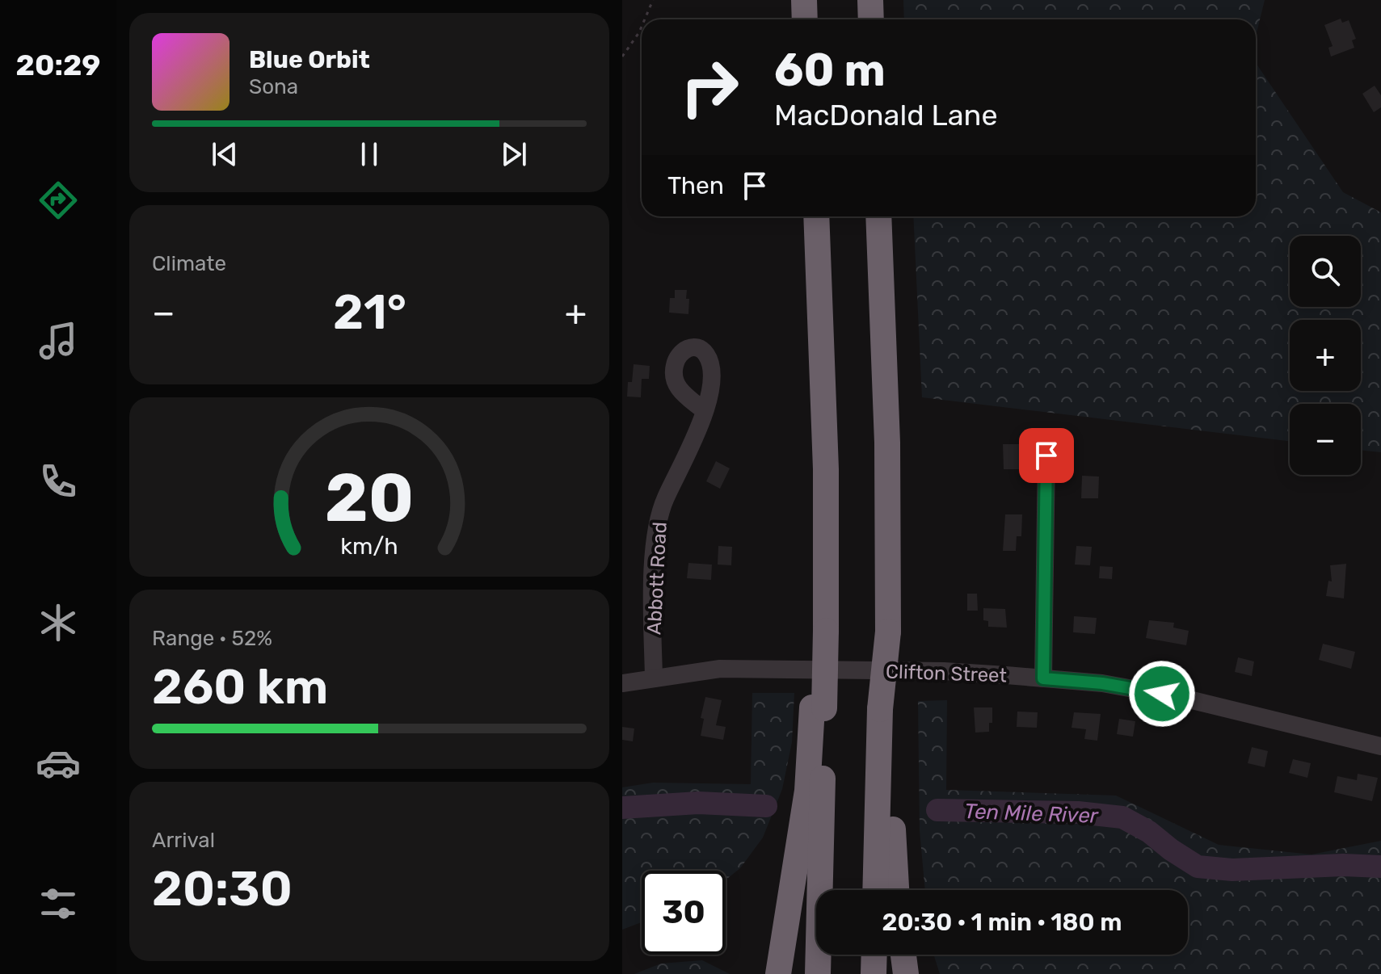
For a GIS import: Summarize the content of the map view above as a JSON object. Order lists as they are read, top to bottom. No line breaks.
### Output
{"streets":{"street":["Abbott Road","Clifton Street"]},"crossings":[["Abbott Road","Clifton Street"]],"water":["Ten Mile River"],"page":{"tabs":"20:29","turn":["60 m","MacDonald Lane"],"song":["Blue Orbit","Sona"],"then":"Then","tile":["Climate",["Range · 52%","260 km"],["Arrival","20:30"]],"map_buttons":["+","−"],"heat":["−","21°","+"],"limit":"30","trip":"20:30 · 1 min · 180 m","gauge":["20","km/h"]}}
